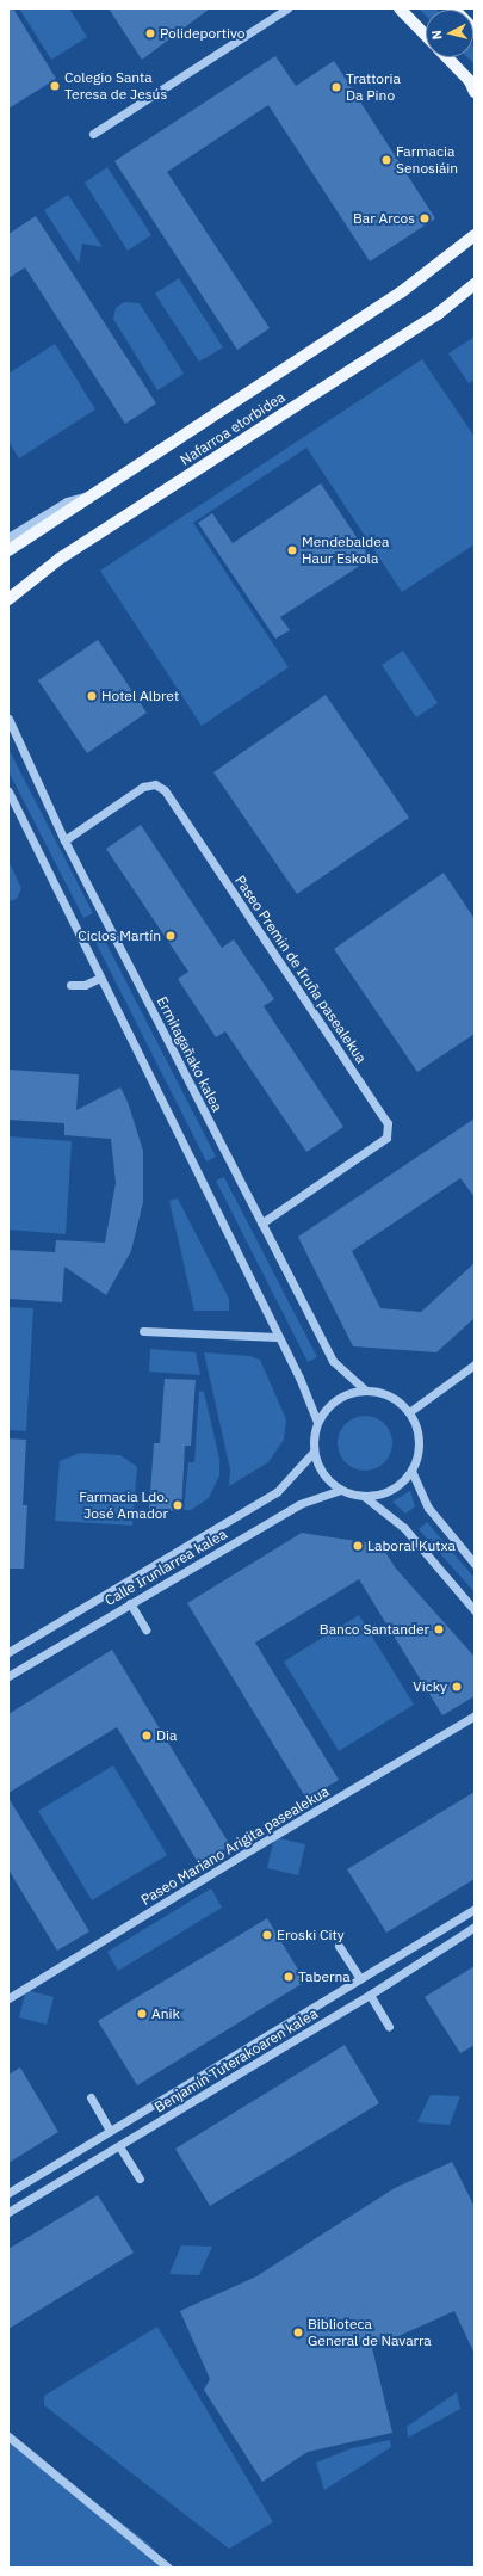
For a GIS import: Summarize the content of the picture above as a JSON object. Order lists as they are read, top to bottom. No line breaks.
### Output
{"streets":{"main road":["Nafarroa etorbidea"],"street":["Paseo Premin de Iruña pasealekua","Ermitagañako kalea","Calle Irunlarrea kalea","Paseo Mariano Arigita pasealekua","Benjamín Tuterakoaren kalea"]},"crossings":[["Paseo Premin de Iruña pasealekua","Ermitagañako kalea"],["Ermitagañako kalea","Calle Irunlarrea kalea"]],"places":["Polideportivo","Colegio Santa Teresa de Jesús","Trattoria Da Pino","Farmacia Senosiáin","Bar Arcos","Mendebaldea Haur Eskola","Hotel Albret","Ciclos Martín","Farmacia Ldo. José Amador","Laboral Kutxa","Banco Santander","Vicky","Dia","Eroski City","Taberna","Anik","Biblioteca General de Navarra"],"north":"left"}
